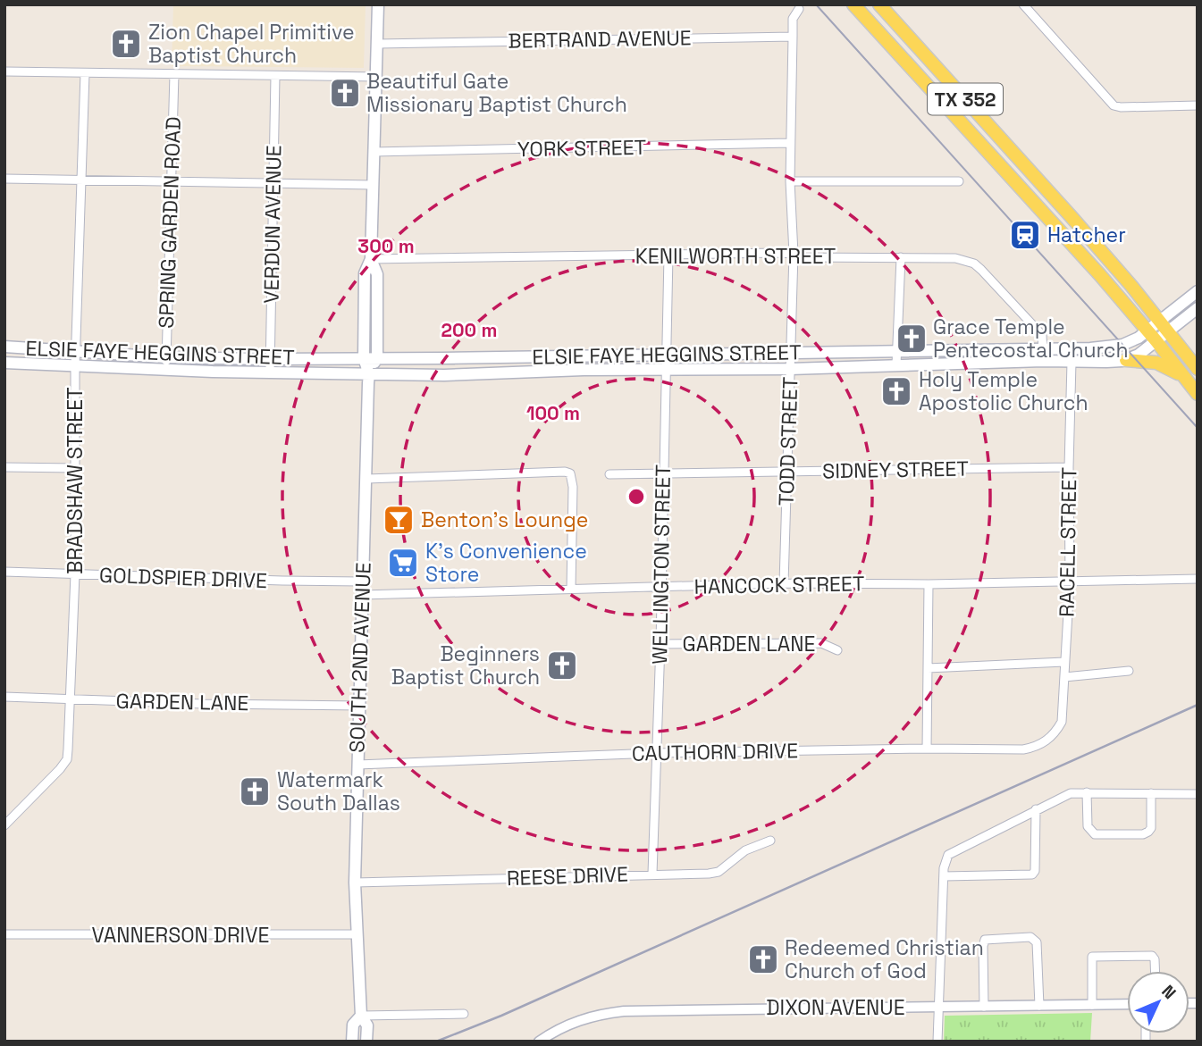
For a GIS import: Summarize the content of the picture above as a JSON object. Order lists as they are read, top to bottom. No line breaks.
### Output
{"streets":{"main road":["TX 352","ELSIE FAYE HEGGINS STREET","SOUTH 2ND AVENUE"],"street":["BERTRAND AVENUE","YORK STREET","SPRING GARDEN ROAD","VERDUN AVENUE","KENILWORTH STREET","TODD STREET","SIDNEY STREET","BRADSHAW STREET","RACELL STREET","WELLINGTON STREET","GOLDSPIER DRIVE","HANCOCK STREET","GARDEN LANE","CAUTHORN DRIVE","REESE DRIVE","VANNERSON DRIVE","DIXON AVENUE"]},"crossings":[["BERTRAND AVENUE","TODD STREET"],["BERTRAND AVENUE","SOUTH 2ND AVENUE"],["TX 352","ELSIE FAYE HEGGINS STREET"],["YORK STREET","TODD STREET"],["YORK STREET","SOUTH 2ND AVENUE"],["SPRING GARDEN ROAD","ELSIE FAYE HEGGINS STREET"],["VERDUN AVENUE","ELSIE FAYE HEGGINS STREET"],["KENILWORTH STREET","ELSIE FAYE HEGGINS STREET"],["KENILWORTH STREET","TODD STREET"],["KENILWORTH STREET","WELLINGTON STREET"],["KENILWORTH STREET","SOUTH 2ND AVENUE"],["ELSIE FAYE HEGGINS STREET","TODD STREET"],["ELSIE FAYE HEGGINS STREET","BRADSHAW STREET"],["ELSIE FAYE HEGGINS STREET","RACELL STREET"],["ELSIE FAYE HEGGINS STREET","WELLINGTON STREET"],["ELSIE FAYE HEGGINS STREET","SOUTH 2ND AVENUE"],["TODD STREET","SIDNEY STREET"],["TODD STREET","HANCOCK STREET"],["SIDNEY STREET","RACELL STREET"],["SIDNEY STREET","WELLINGTON STREET"],["BRADSHAW STREET","GOLDSPIER DRIVE"],["BRADSHAW STREET","GARDEN LANE"],["RACELL STREET","HANCOCK STREET"],["RACELL STREET","CAUTHORN DRIVE"],["WELLINGTON STREET","HANCOCK STREET"],["WELLINGTON STREET","GARDEN LANE"],["WELLINGTON STREET","CAUTHORN DRIVE"],["WELLINGTON STREET","REESE DRIVE"],["GOLDSPIER DRIVE","SOUTH 2ND AVENUE"],["HANCOCK STREET","SOUTH 2ND AVENUE"],["GARDEN LANE","SOUTH 2ND AVENUE"],["SOUTH 2ND AVENUE","CAUTHORN DRIVE"],["SOUTH 2ND AVENUE","REESE DRIVE"],["SOUTH 2ND AVENUE","VANNERSON DRIVE"]],"places":{"church":["Zion Chapel Primitive Baptist Church","Beautiful Gate Missionary Baptist Church","Grace Temple Pentecostal Church","Holy Temple Apostolic Church","Beginners Baptist Church","Watermark South Dallas","Redeemed Christian Church of God"],"station":["Hatcher"],"bar":["Benton's Lounge"],"supermarket":["K's Convenience Store"]},"north":"top right","rings":["300 m","200 m","100 m"]}
